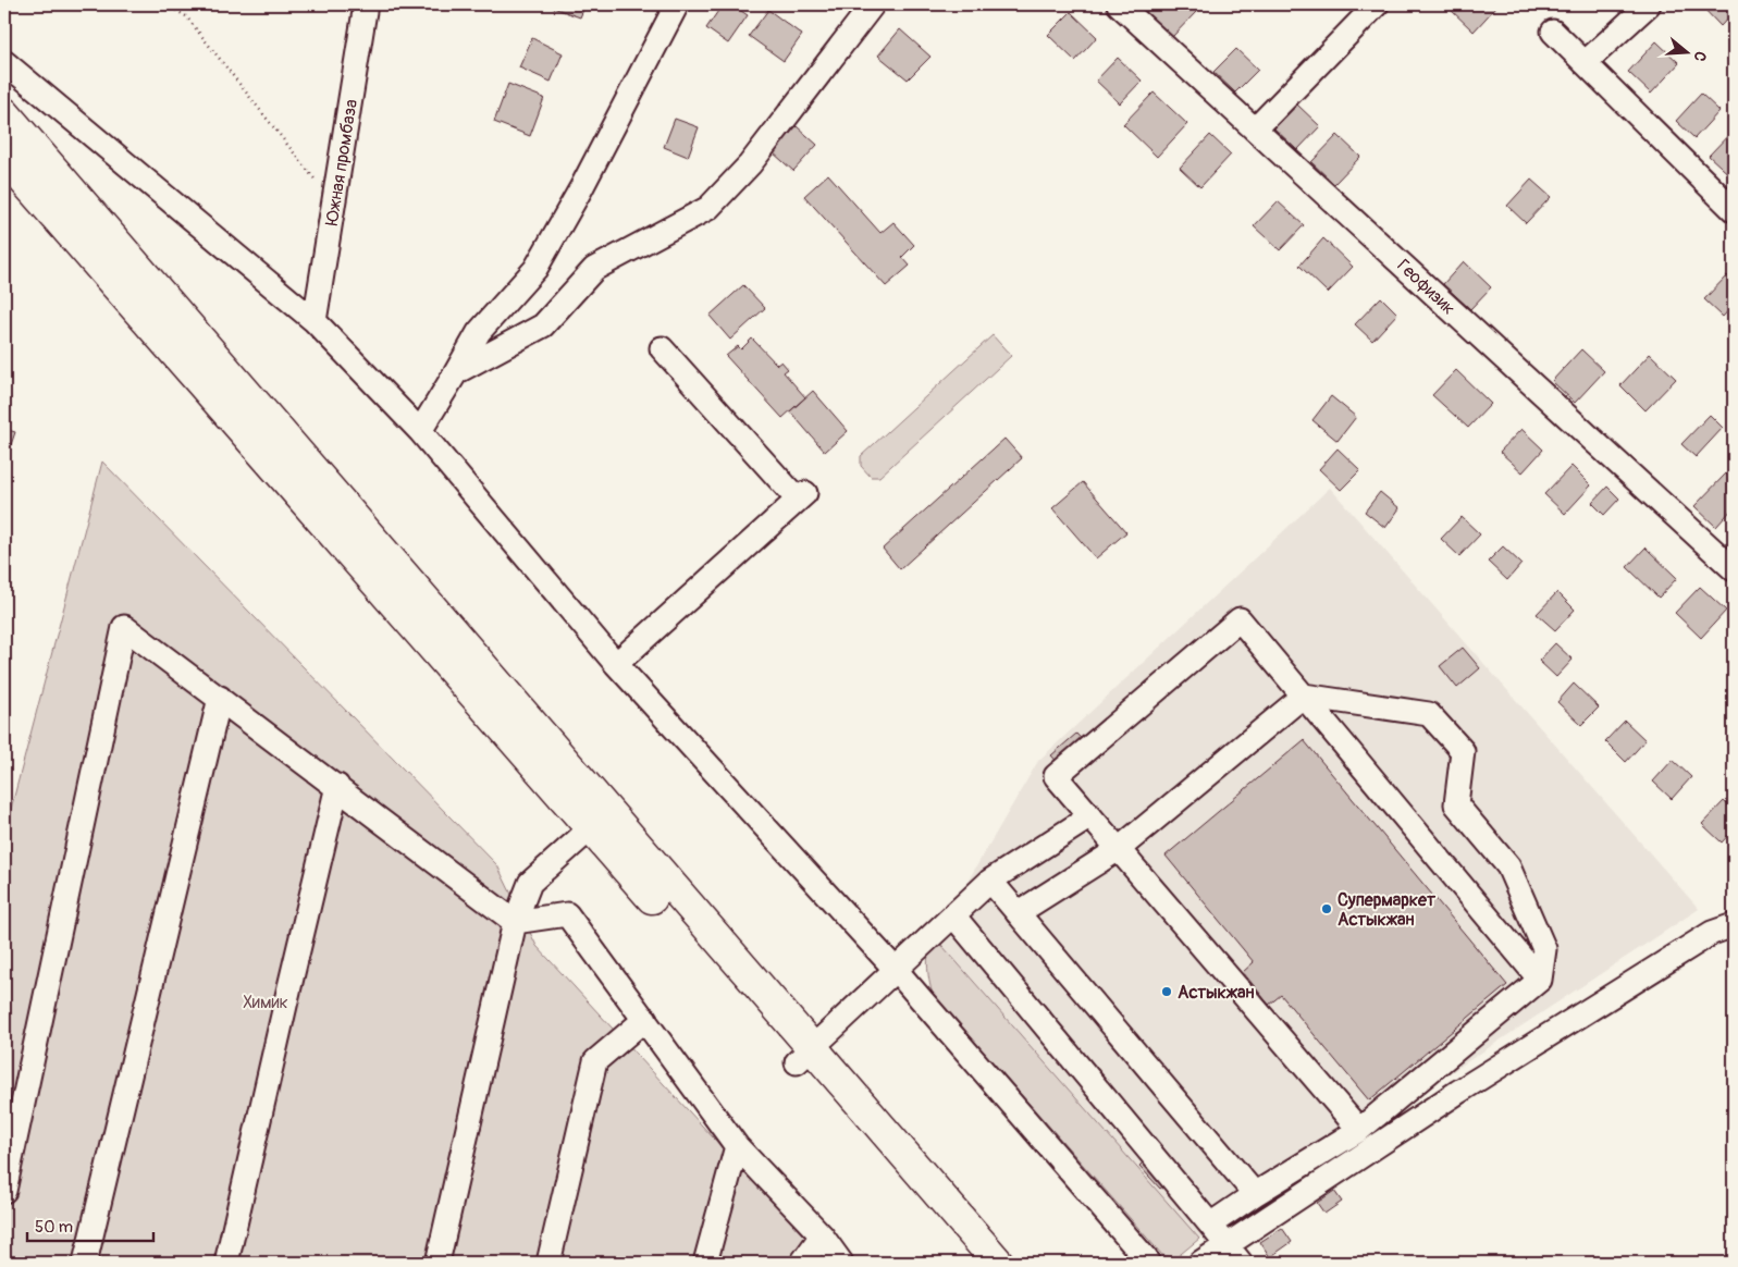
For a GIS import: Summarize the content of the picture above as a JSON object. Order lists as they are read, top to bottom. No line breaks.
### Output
{"streets":{"street":["Южная промбаза","Геофизик"]},"parks":["Химик"],"places":["Супермаркет Астыкжан","Астыкжан"],"scale_bar":"50 m","north":"right"}
